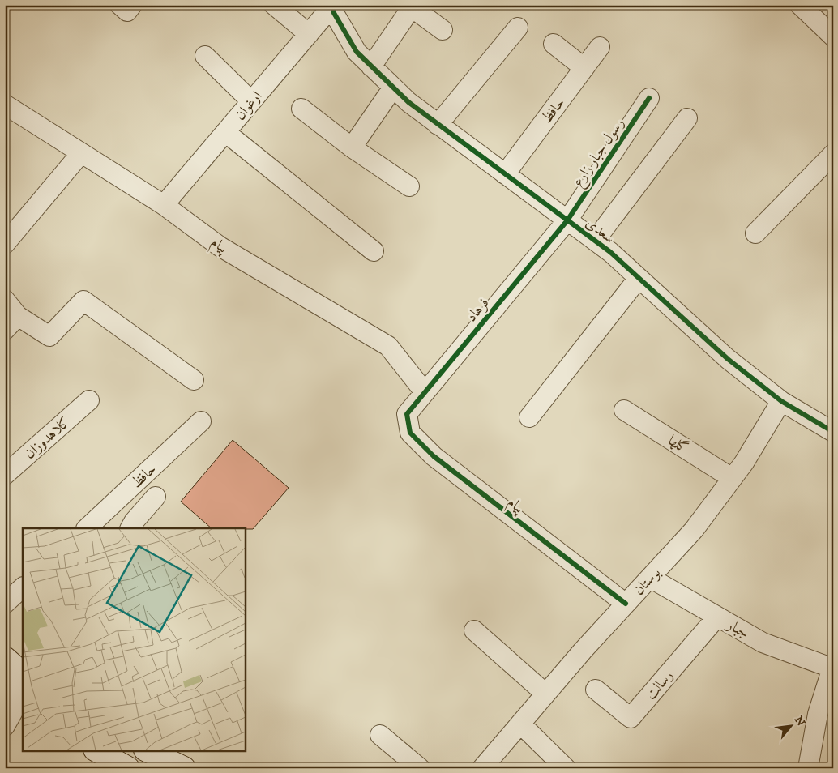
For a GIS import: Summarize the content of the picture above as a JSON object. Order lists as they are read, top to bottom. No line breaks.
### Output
{"streets":{"street":["ارغوان","حافظ","رسول جبار زارع","سعدی","پیام","فرهاد","کلاهدوزان","گلها","بوستان","جبار","رسالت"]},"crossings":[["ارغوان","سعدی"],["ارغوان","پیام"],["حافظ","سعدی"],["رسول جبار زارع","سعدی"],["رسول جبار زارع","فرهاد"],["سعدی","فرهاد"],["سعدی","بوستان"],["پیام","فرهاد"],["پیام","بوستان"],["گلها","بوستان"],["بوستان","جبار"],["جبار","رسالت"]],"north":"top right"}
